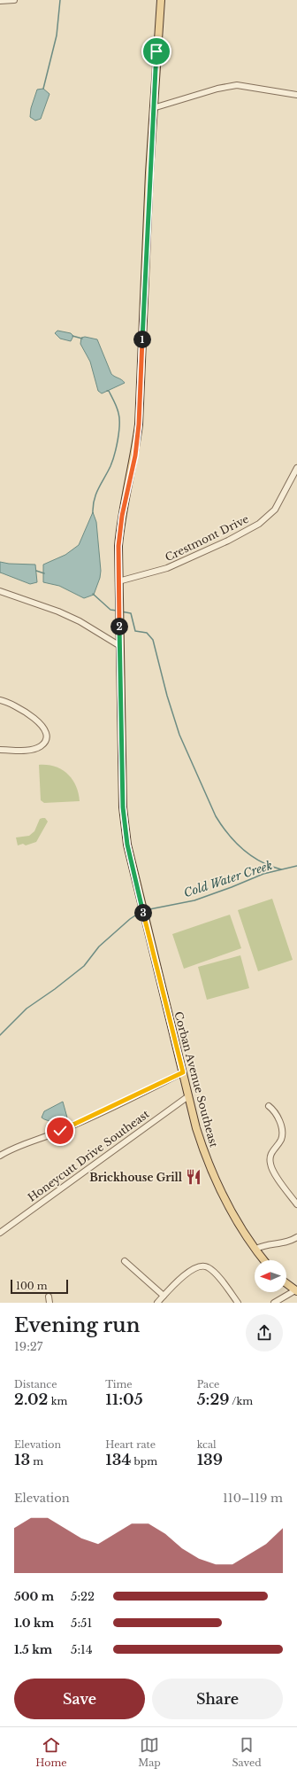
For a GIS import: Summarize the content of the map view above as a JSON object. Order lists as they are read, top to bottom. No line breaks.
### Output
{"streets":{"main road":["Corban Avenue Southeast"],"street":["Crestmont Drive","Honeycutt Drive Southeast"]},"crossings":[["Crestmont Drive","Corban Avenue Southeast"],["Corban Avenue Southeast","Honeycutt Drive Southeast"]],"water":["Cold Water Creek"],"places":{"restaurant":["Brickhouse Grill"]},"scale_bar":"100 m","north":"left","page":{"pins":["1","2","3"],"scale":"100 m","heading":["Evening run","19:27"],"stats":[["Distance","2.02 km"],["Time","11:05"],["Pace","5:29 /km"],["Elevation","13 m"],["Heart rate","134 bpm"],["kcal","139"]],"chart":["Elevation","110–119 m"],"list":[{"name":"500 m","note":"5:22"},{"name":"1.0 km","note":"5:51"},{"name":"1.5 km","note":"5:14"}],"buttons":["Save","Share"],"tabs":["Home","Map","Saved"]}}
